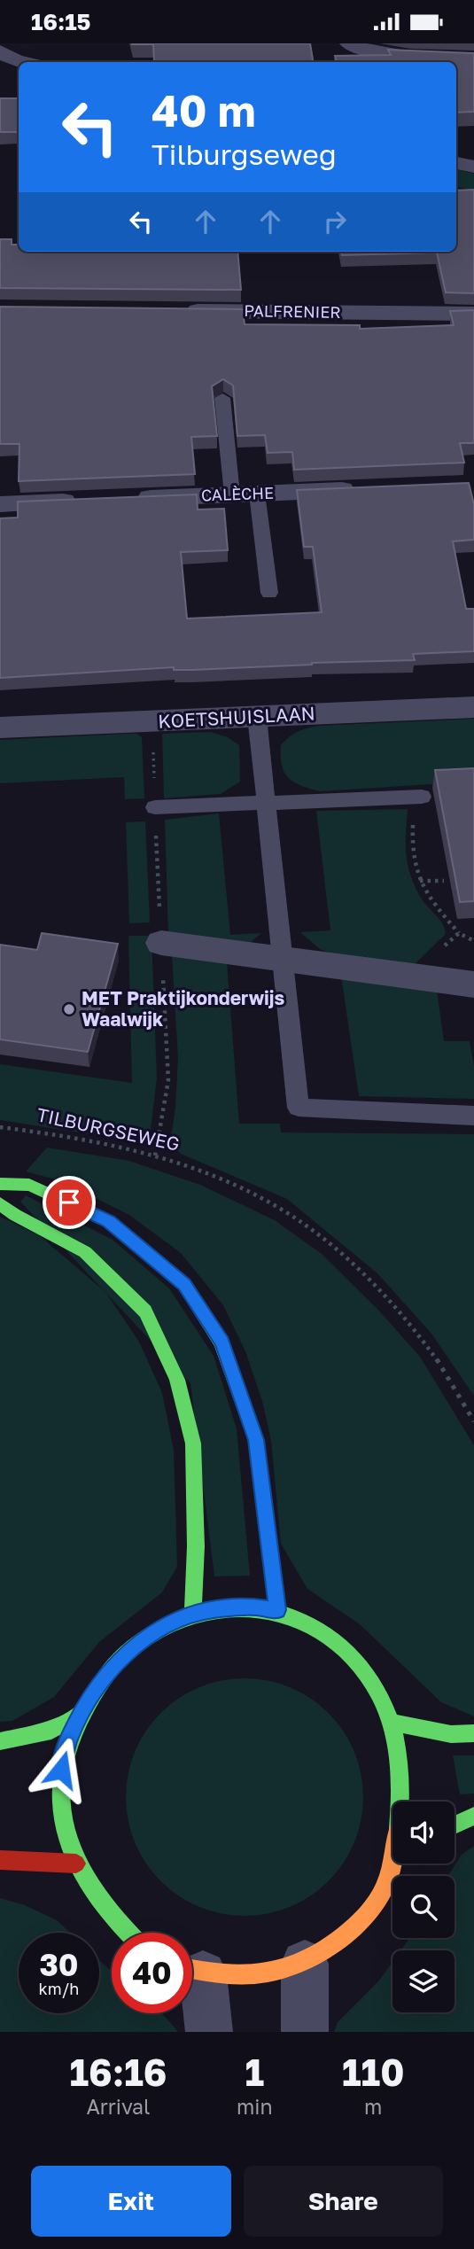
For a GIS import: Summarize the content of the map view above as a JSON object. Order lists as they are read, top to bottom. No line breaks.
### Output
{"streets":{"street":["PALFRENIER","CALÈCHE","KOETSHUISLAAN"],"path":["TILBURGSEWEG"]},"places":["MET Praktijkonderwijs Waalwijk"],"page":{"status":"16:15","turn":["40 m","Tilburgseweg"],"speed":"30 km/h","limit":"40","eta":["16:16","Arrival","1","min","110","m"],"buttons":["Exit","Share"]}}
